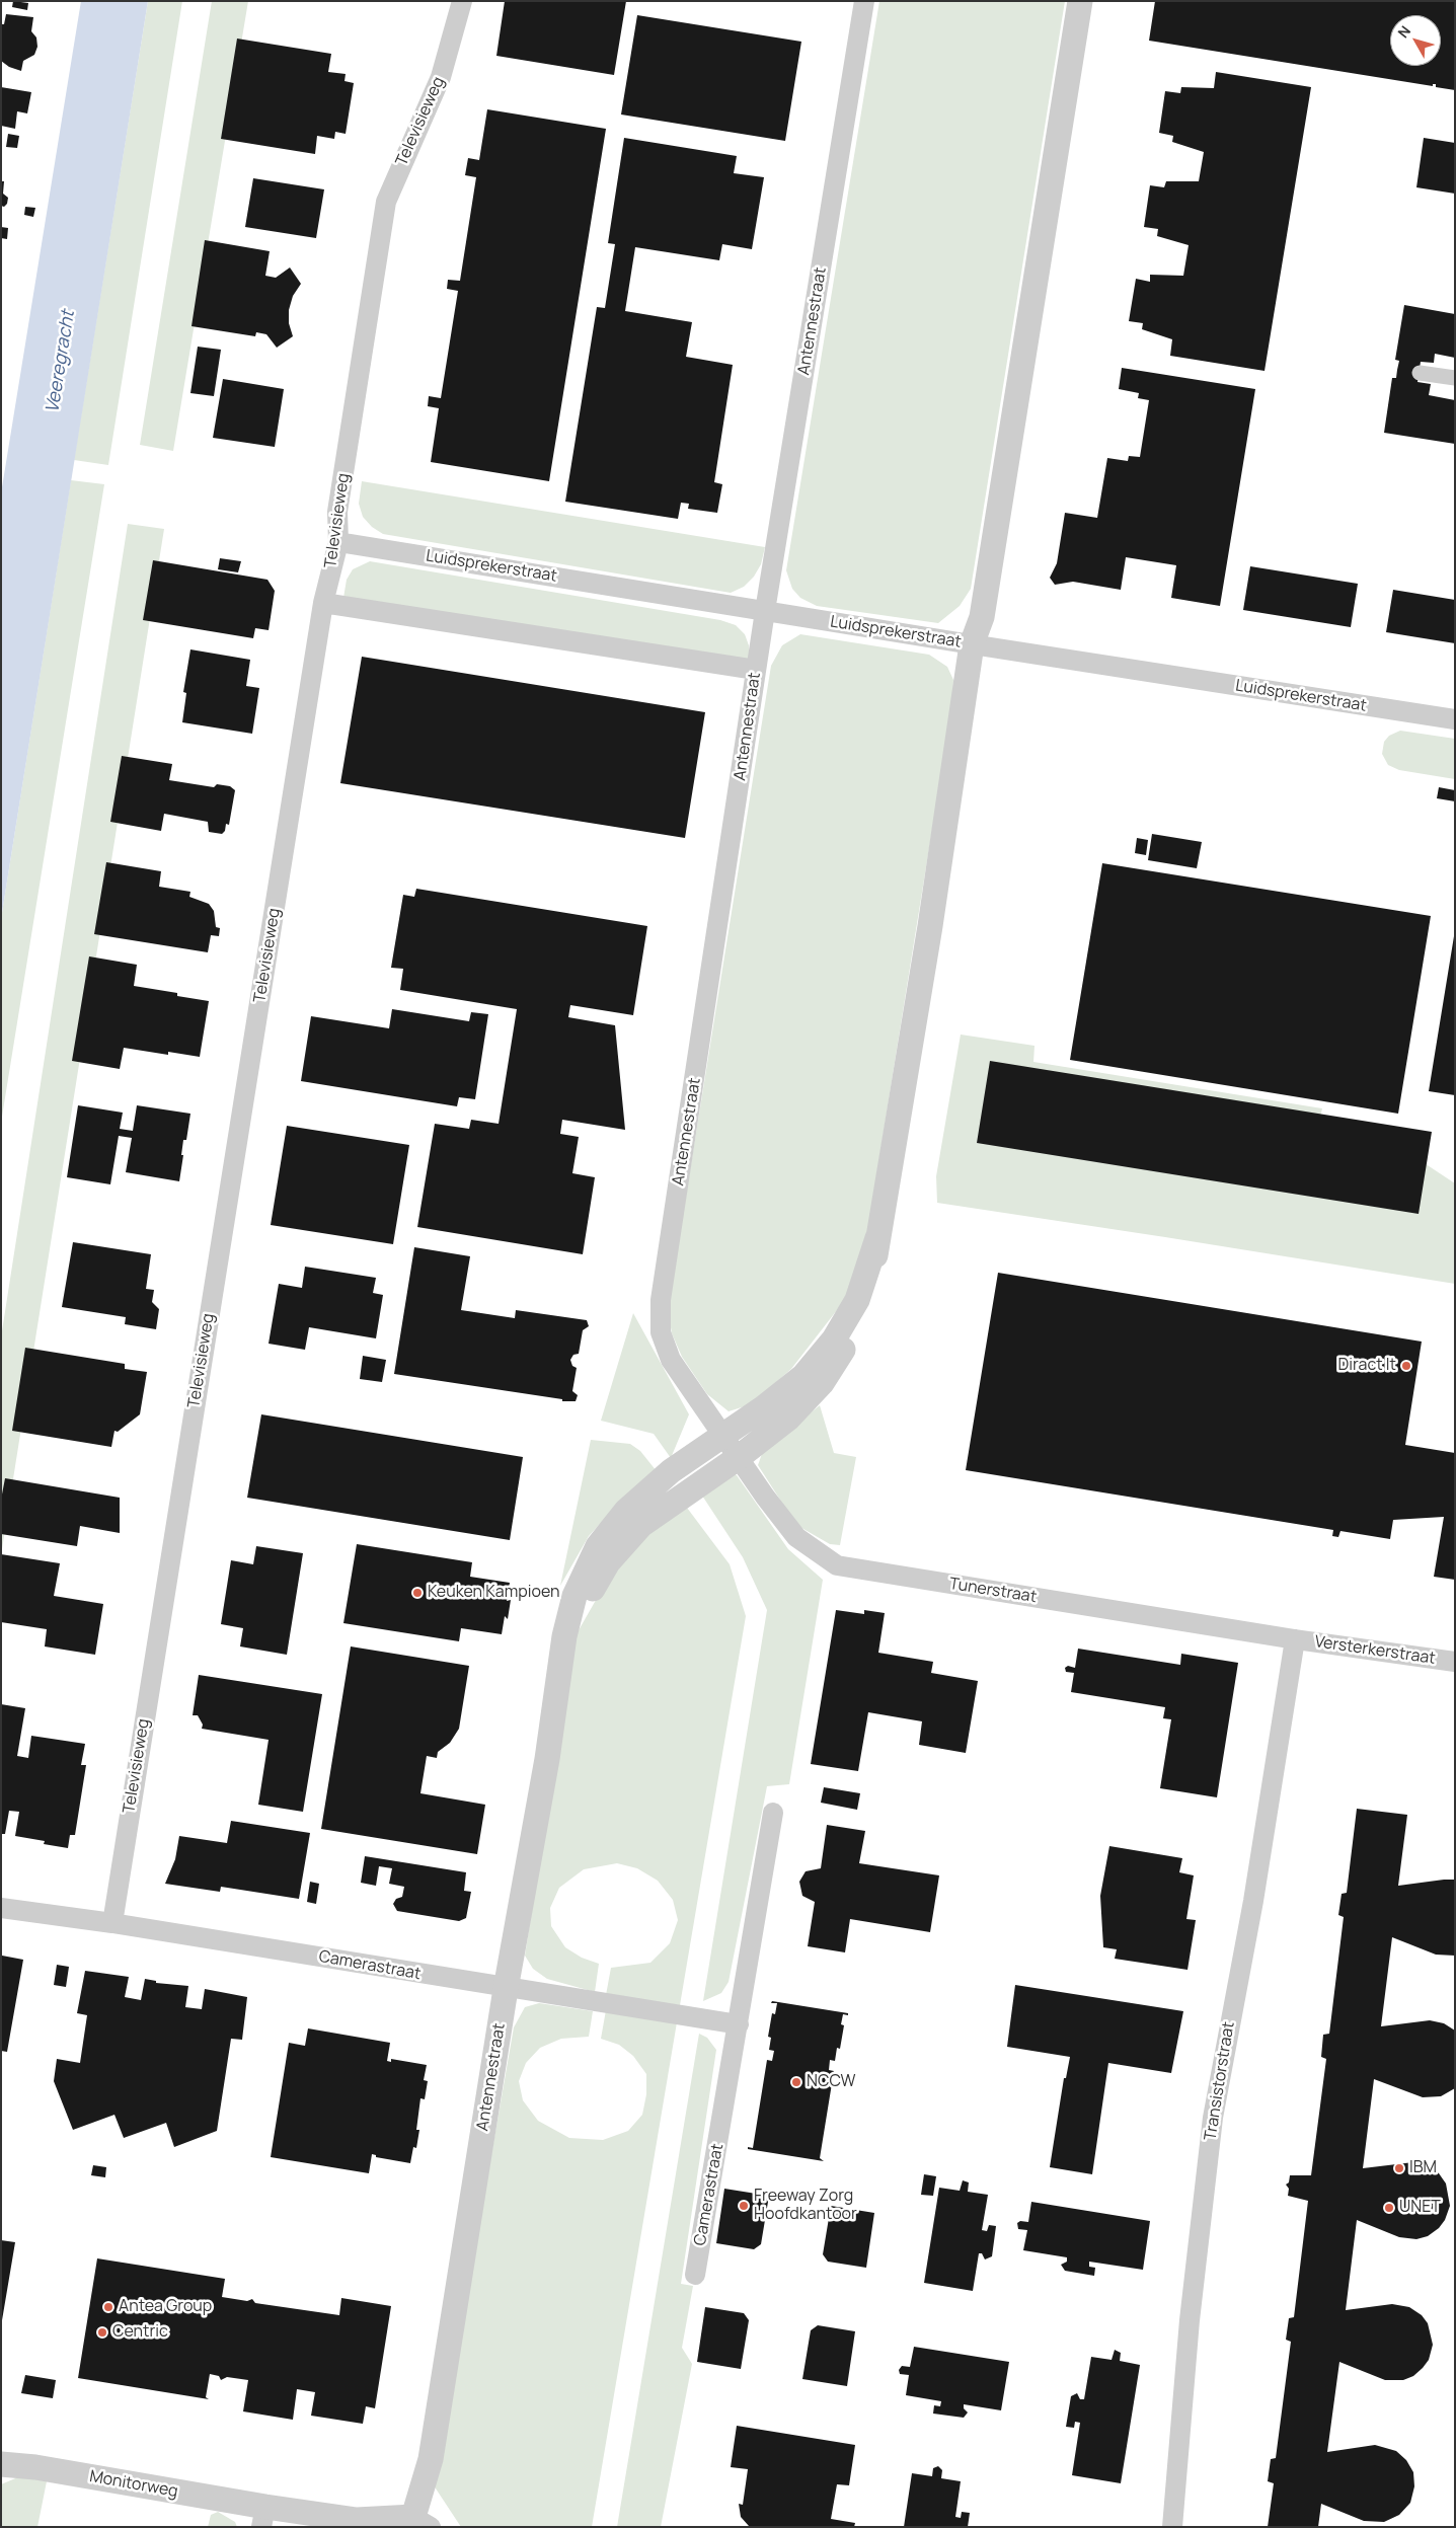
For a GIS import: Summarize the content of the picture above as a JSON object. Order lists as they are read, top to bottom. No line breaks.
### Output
{"streets":{"street":["Televisieweg","Antennestraat","Luidsprekerstraat","Tunerstraat","Versterkerstraat","Camerastraat","Transistorstraat","Monitorweg"]},"crossings":[["Televisieweg","Luidsprekerstraat"],["Televisieweg","Camerastraat"],["Antennestraat","Luidsprekerstraat"],["Antennestraat","Tunerstraat"],["Antennestraat","Camerastraat"],["Antennestraat","Monitorweg"],["Tunerstraat","Versterkerstraat"],["Tunerstraat","Transistorstraat"],["Versterkerstraat","Transistorstraat"]],"water":["Veeregracht"],"places":["Diract It","Keuken Kampioen","NCCW","IBM","Freeway Zorg Hoofdkantoor","UNET","Antea Group","Centric"],"north":"top left"}
